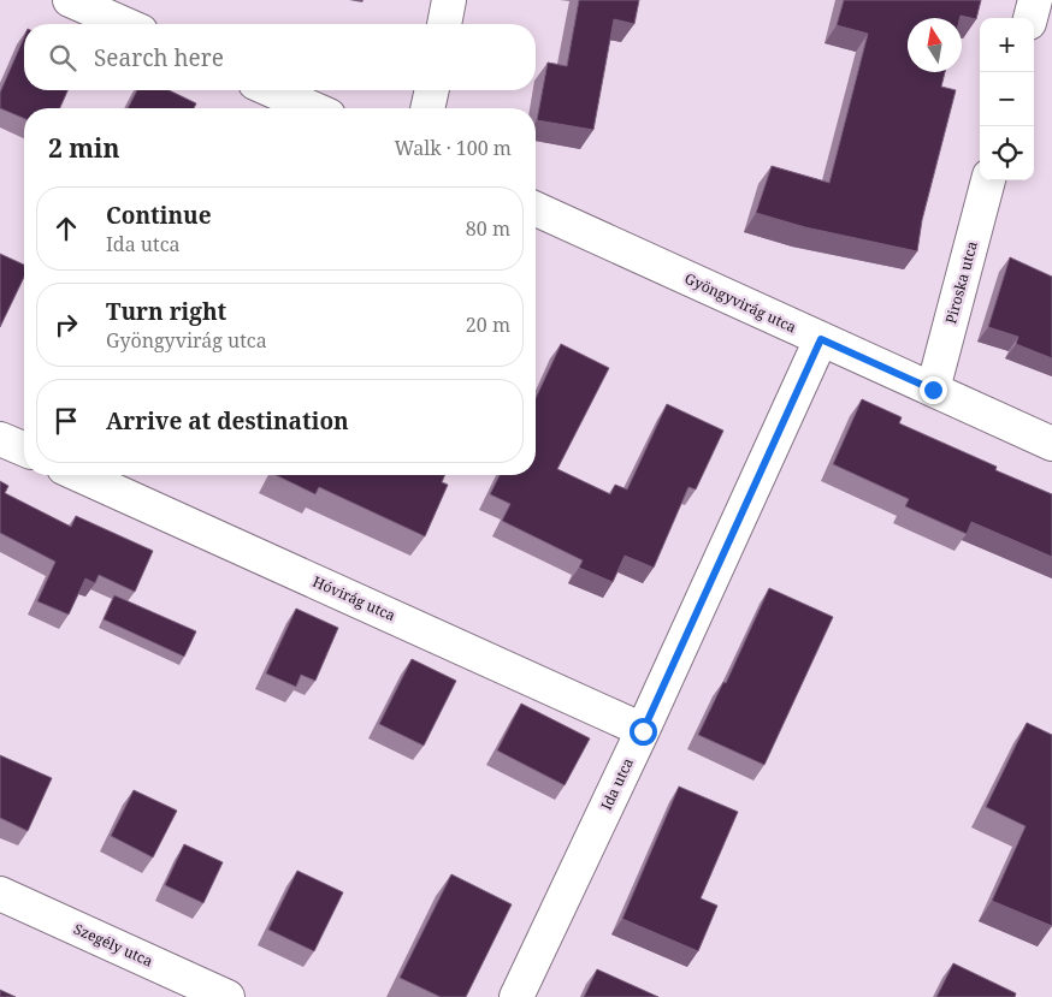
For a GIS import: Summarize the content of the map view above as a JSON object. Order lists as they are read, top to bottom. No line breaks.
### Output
{"streets":{"street":["Piroska utca","Gyöngyvirág utca","Hóvirág utca","Ida utca","Szegély utca"]},"crossings":[["Piroska utca","Gyöngyvirág utca"],["Gyöngyvirág utca","Ida utca"],["Hóvirág utca","Ida utca"]],"north":"top","page":{"map_buttons":["+","−"],"search":"Search here","heading":["2 min","Walk · 100 m"],"list":[["Continue","Ida utca","80 m"],["Turn right","Gyöngyvirág utca","20 m"],"Arrive at destination"]}}
